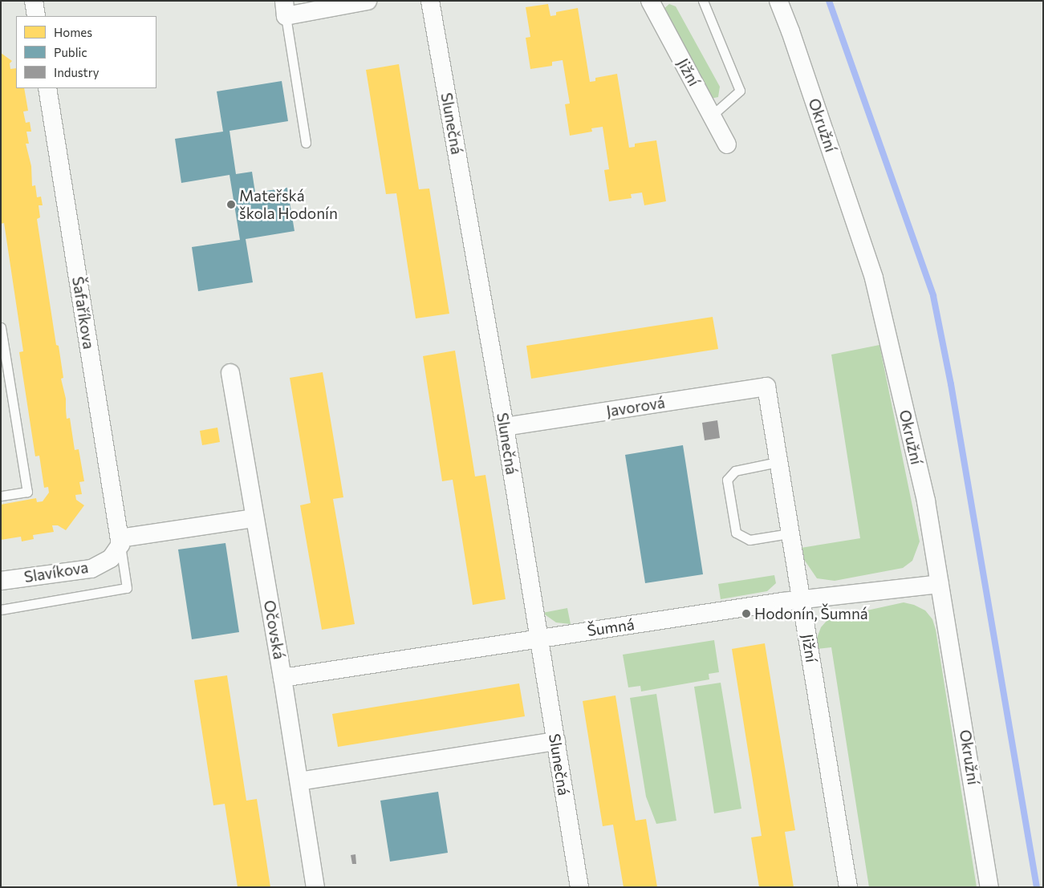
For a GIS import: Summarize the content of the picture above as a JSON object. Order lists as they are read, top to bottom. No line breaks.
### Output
{"streets":{"street":["Jižní","Slunečná","Okružní","Šafaříkova","Javorová","Slavíkova","Šumná","Očovská"]},"crossings":[["Jižní","Javorová"],["Jižní","Šumná"],["Slunečná","Javorová"],["Slunečná","Šumná"],["Okružní","Šumná"],["Šafaříkova","Slavíkova"],["Šumná","Očovská"]],"places":["Mateřská škola Hodonín","Hodonín, Šumná"],"legend":["Homes","Public","Industry"]}
